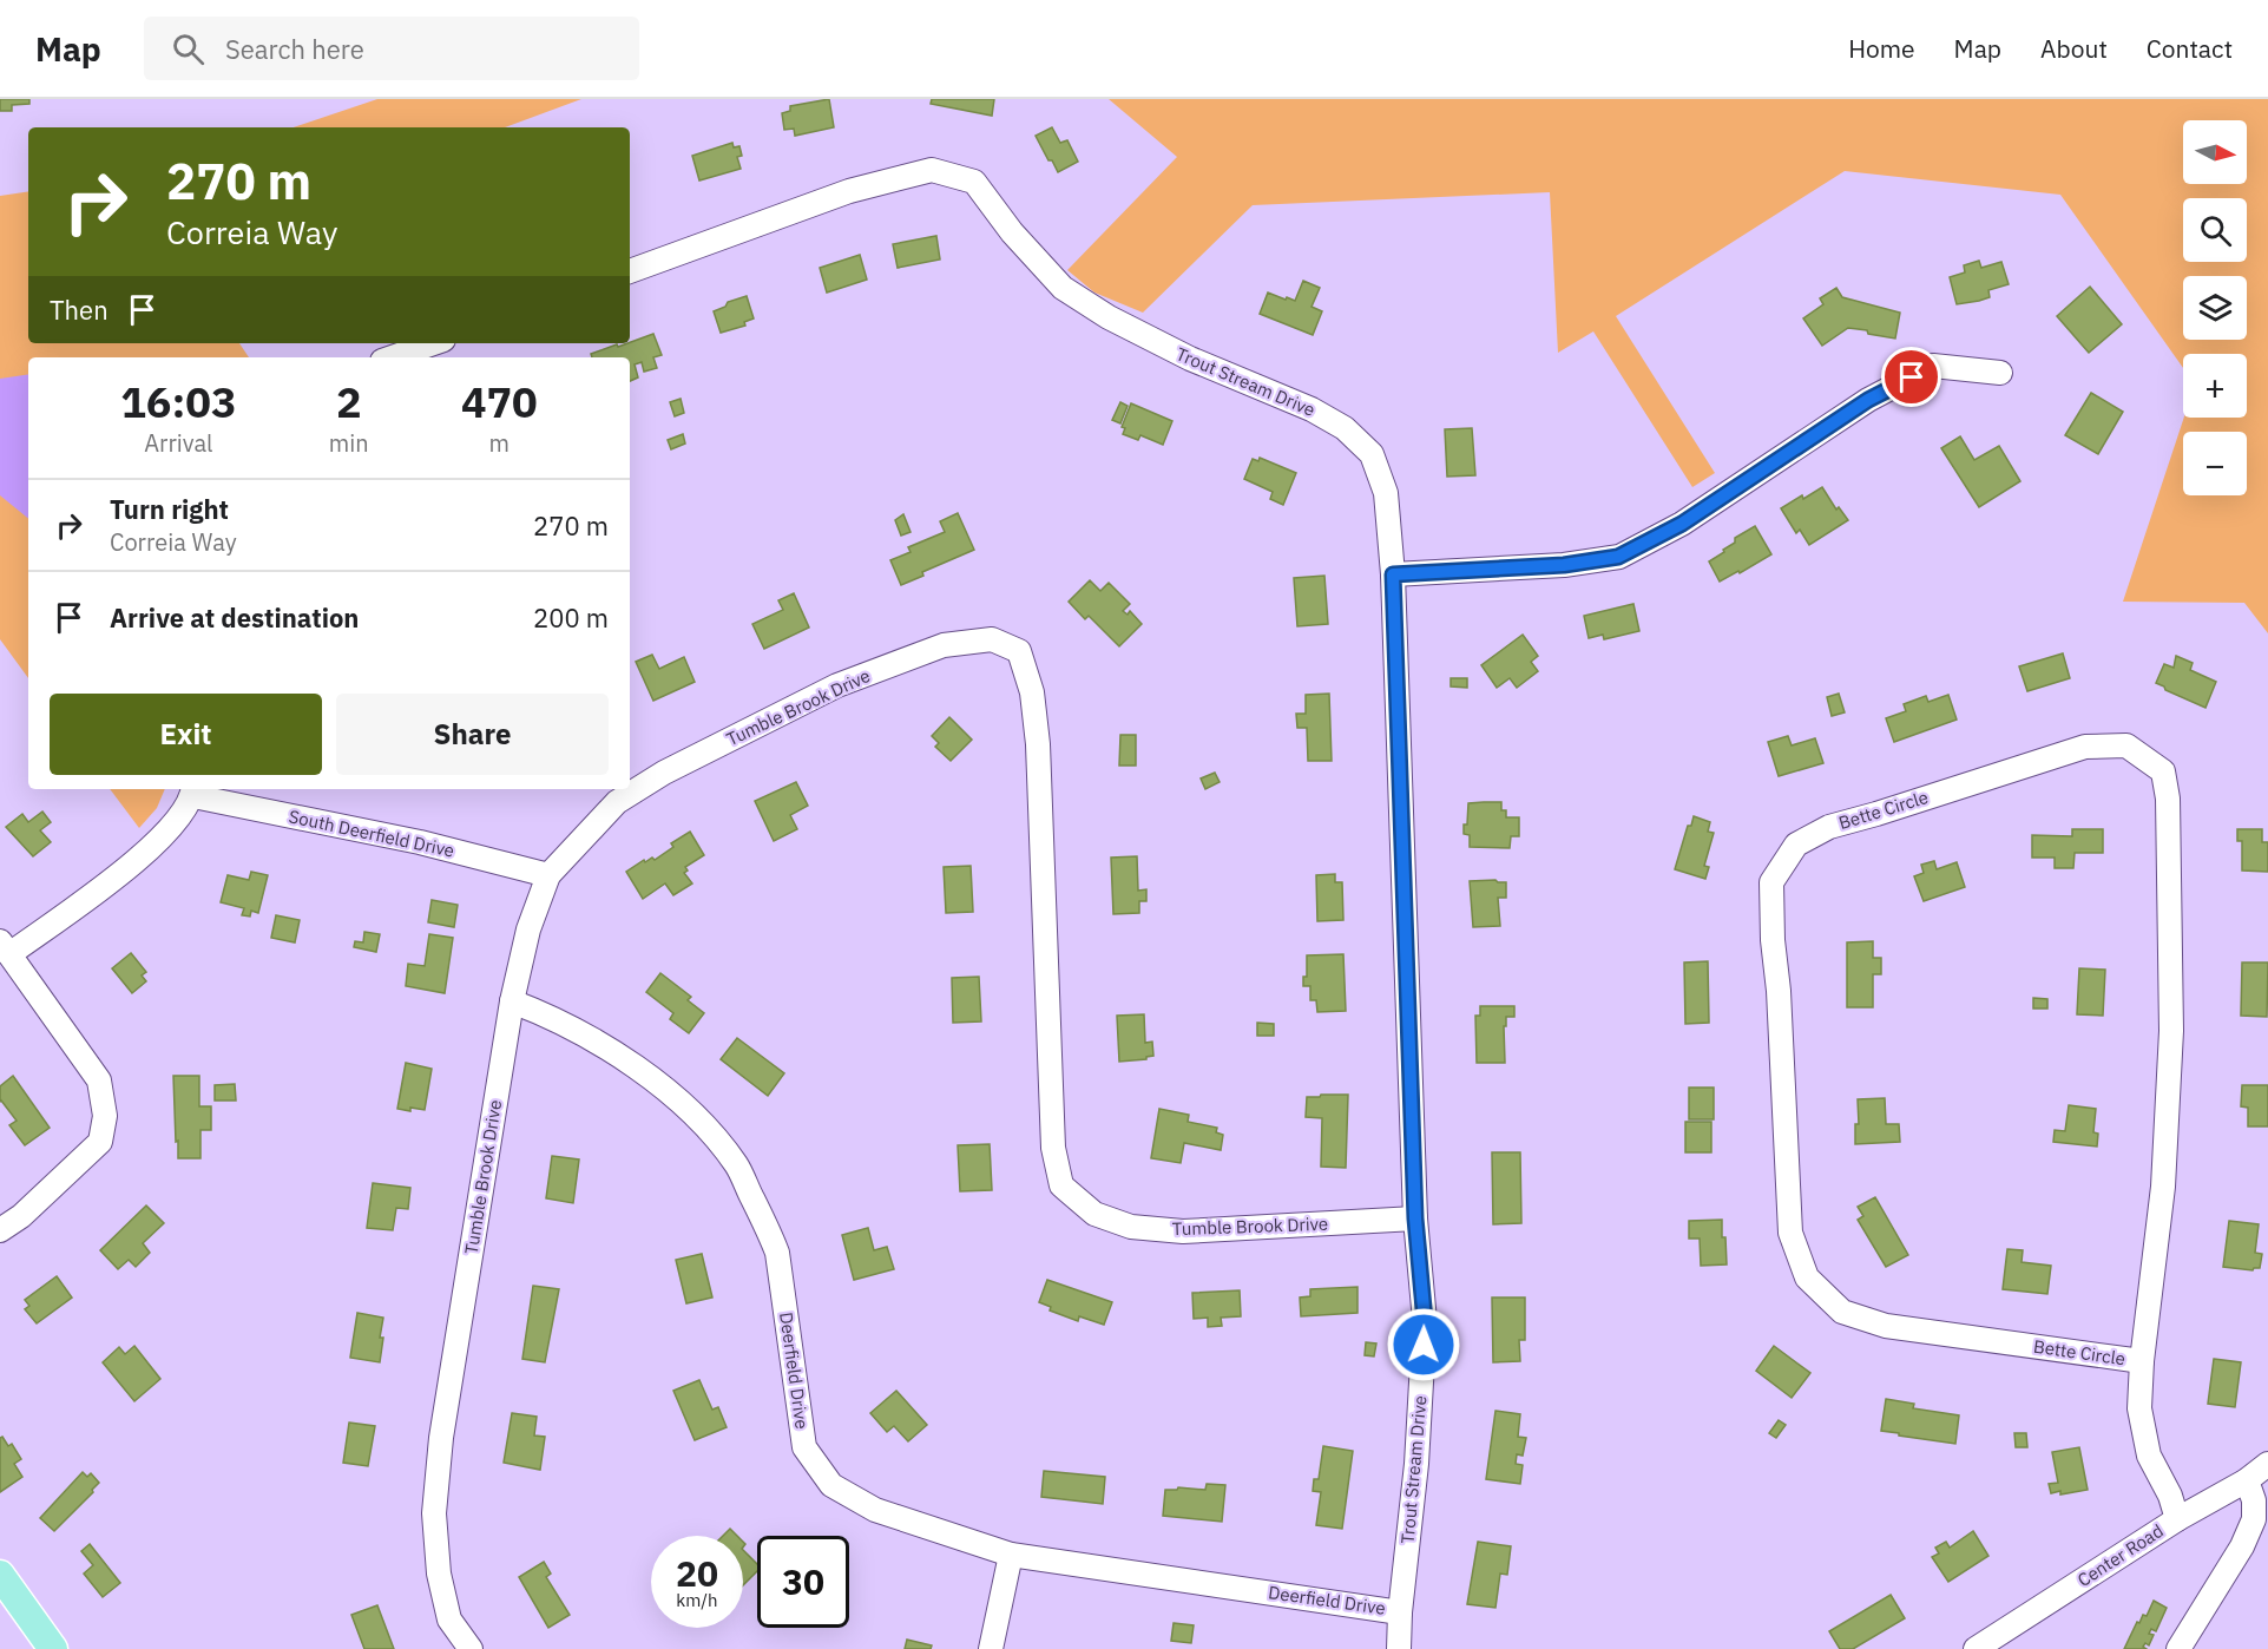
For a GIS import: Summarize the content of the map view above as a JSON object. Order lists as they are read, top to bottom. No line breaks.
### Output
{"streets":{"street":["Trout Stream Drive","Tumble Brook Drive","Bette Circle","South Deerfield Drive","Deerfield Drive","Center Road"]},"crossings":[["Trout Stream Drive","Tumble Brook Drive"],["Trout Stream Drive","Deerfield Drive"],["Tumble Brook Drive","South Deerfield Drive"],["Tumble Brook Drive","Deerfield Drive"],["Bette Circle","Center Road"]],"north":"right","page":{"header":"Map","search":"Search here","nav":["Home","Map","About","Contact"],"map_buttons":["+","−"],"turn":["270 m","Correia Way"],"then":"Then","eta":["16:03","Arrival","2","min","470","m"],"list":[{"name":"Turn right","note":"Correia Way","value":"270 m"},{"name":"Arrive at destination","value":"200 m"}],"buttons":["Exit","Share"],"speed":"20 km/h","limit":"30"}}
